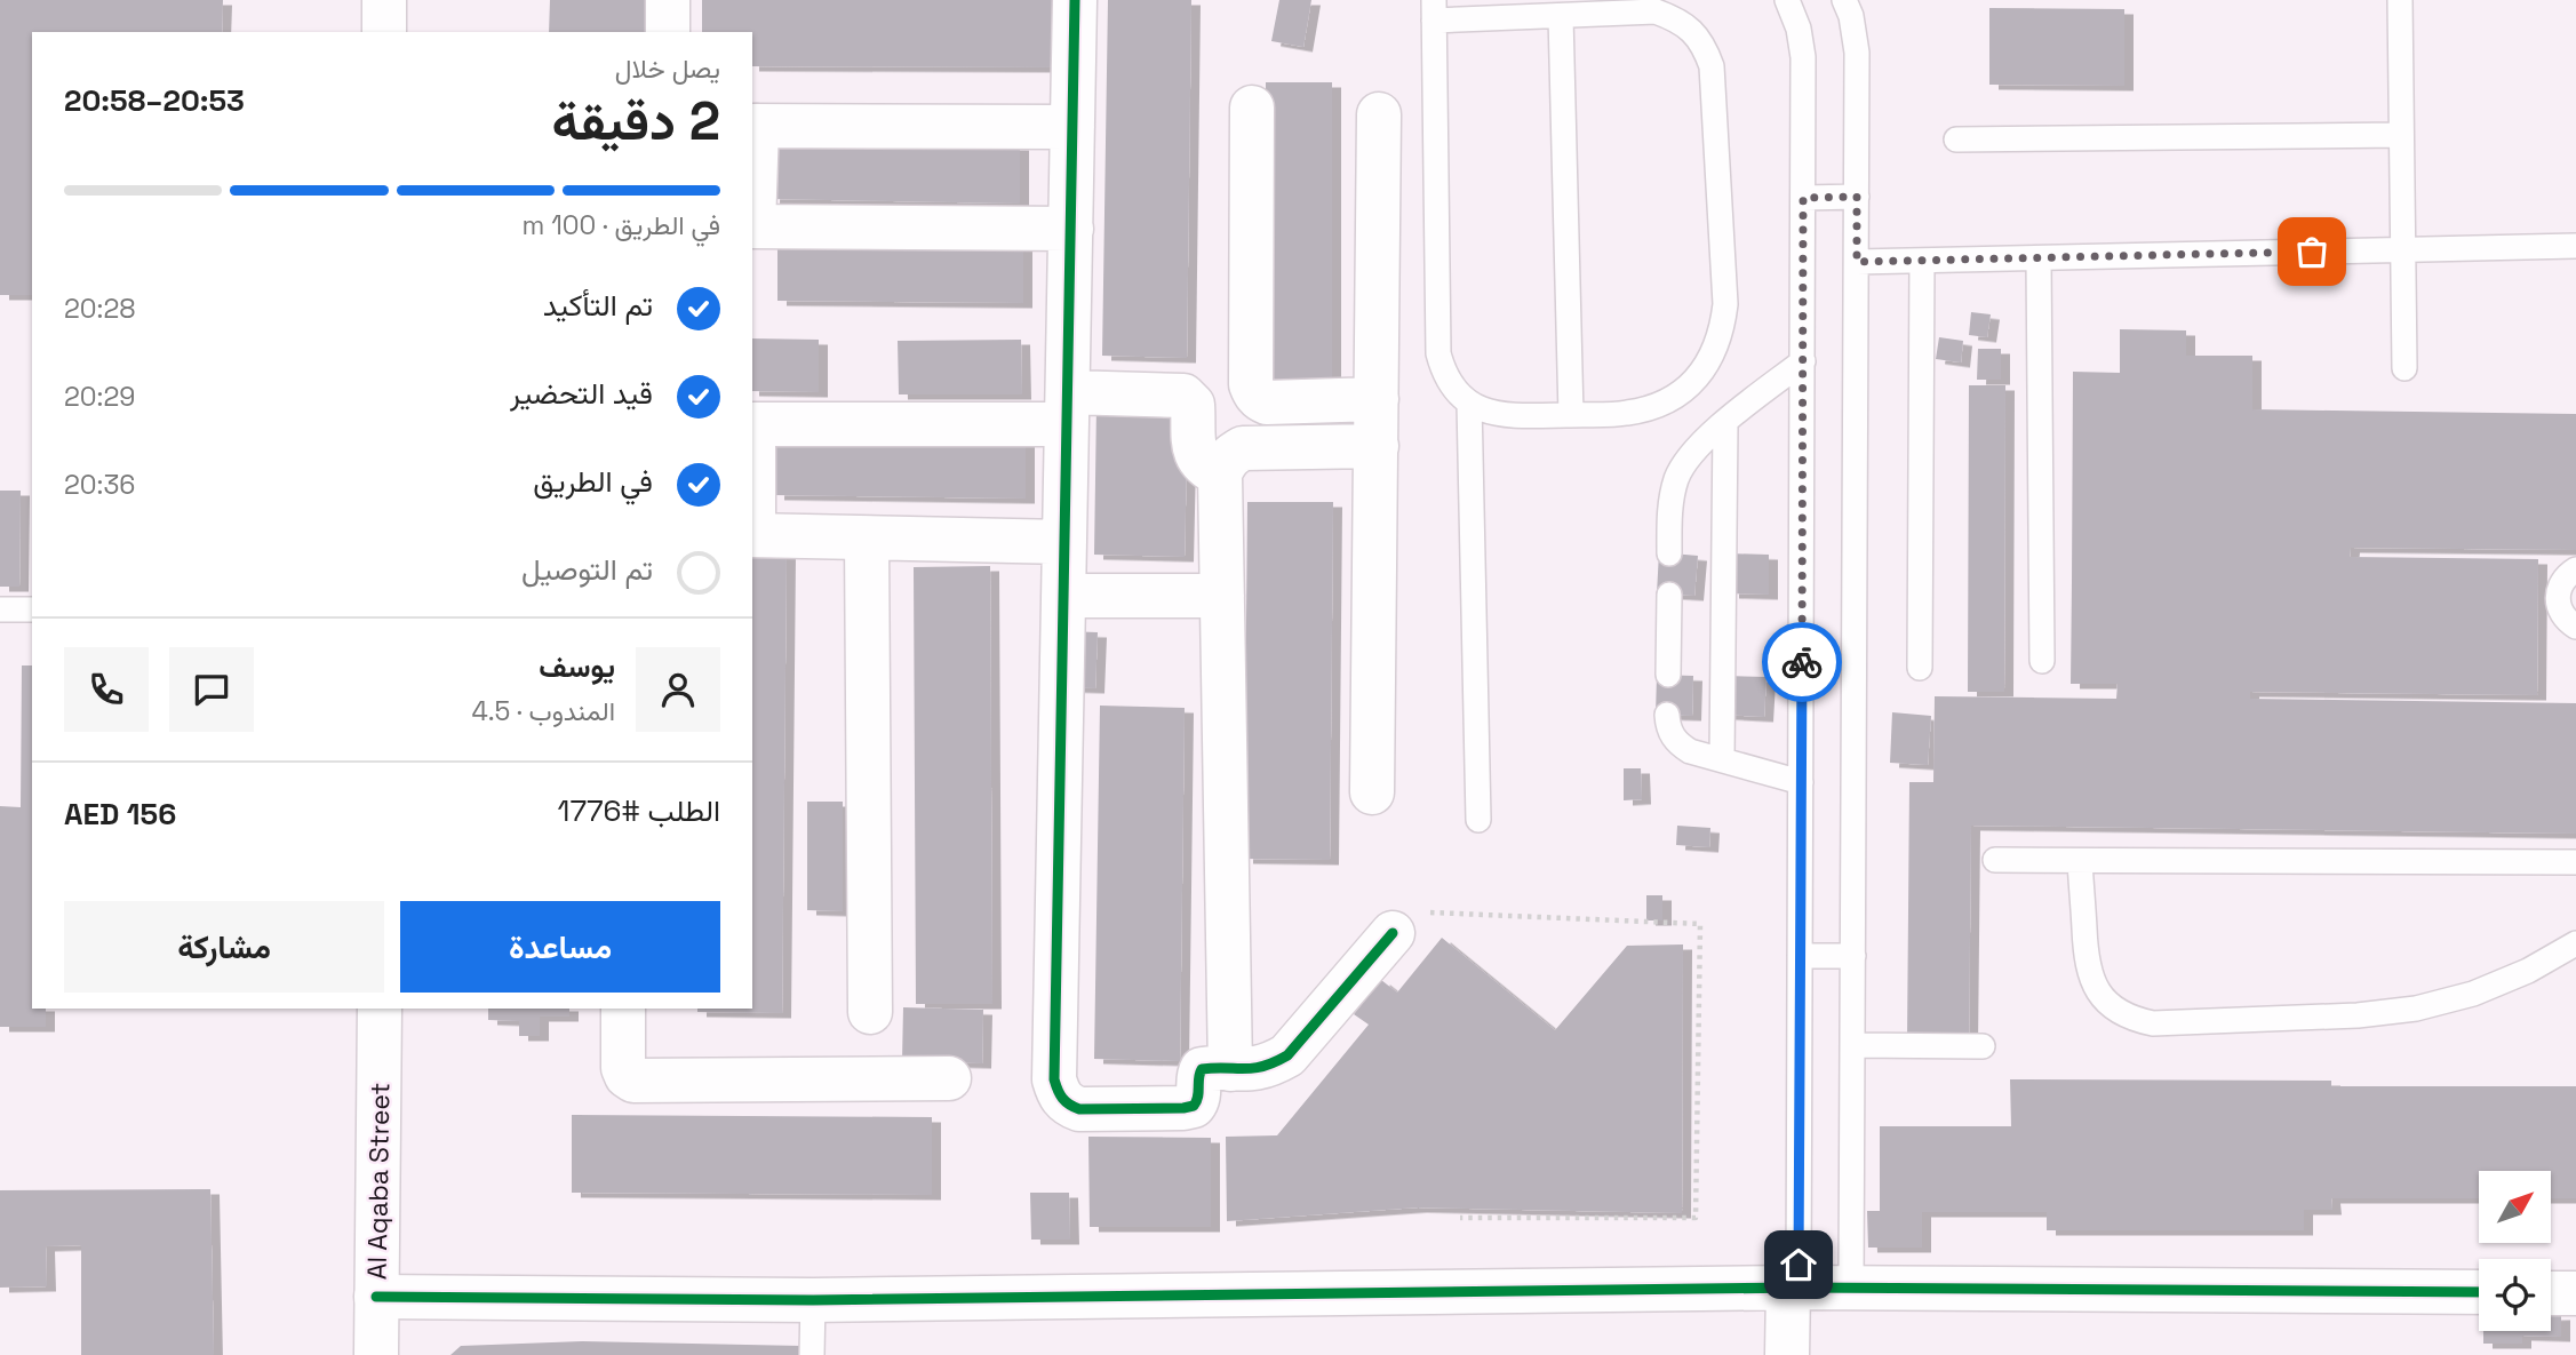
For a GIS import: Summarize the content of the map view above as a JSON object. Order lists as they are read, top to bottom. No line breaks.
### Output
{"streets":{"street":["Al Aqaba Street"]},"north":"top right","page":{"heading":["2 دقيقة","يصل خلال","20:53–20:58"],"panel":["يوسف","المندوب · 4.5","الطلب #1776","AED 156"],"bar":"في الطريق · 100 m","list":[["تم التأكيد","20:28"],["قيد التحضير","20:29"],["في الطريق","20:36"],"تم التوصيل"],"buttons":["مساعدة","مشاركة"]}}
